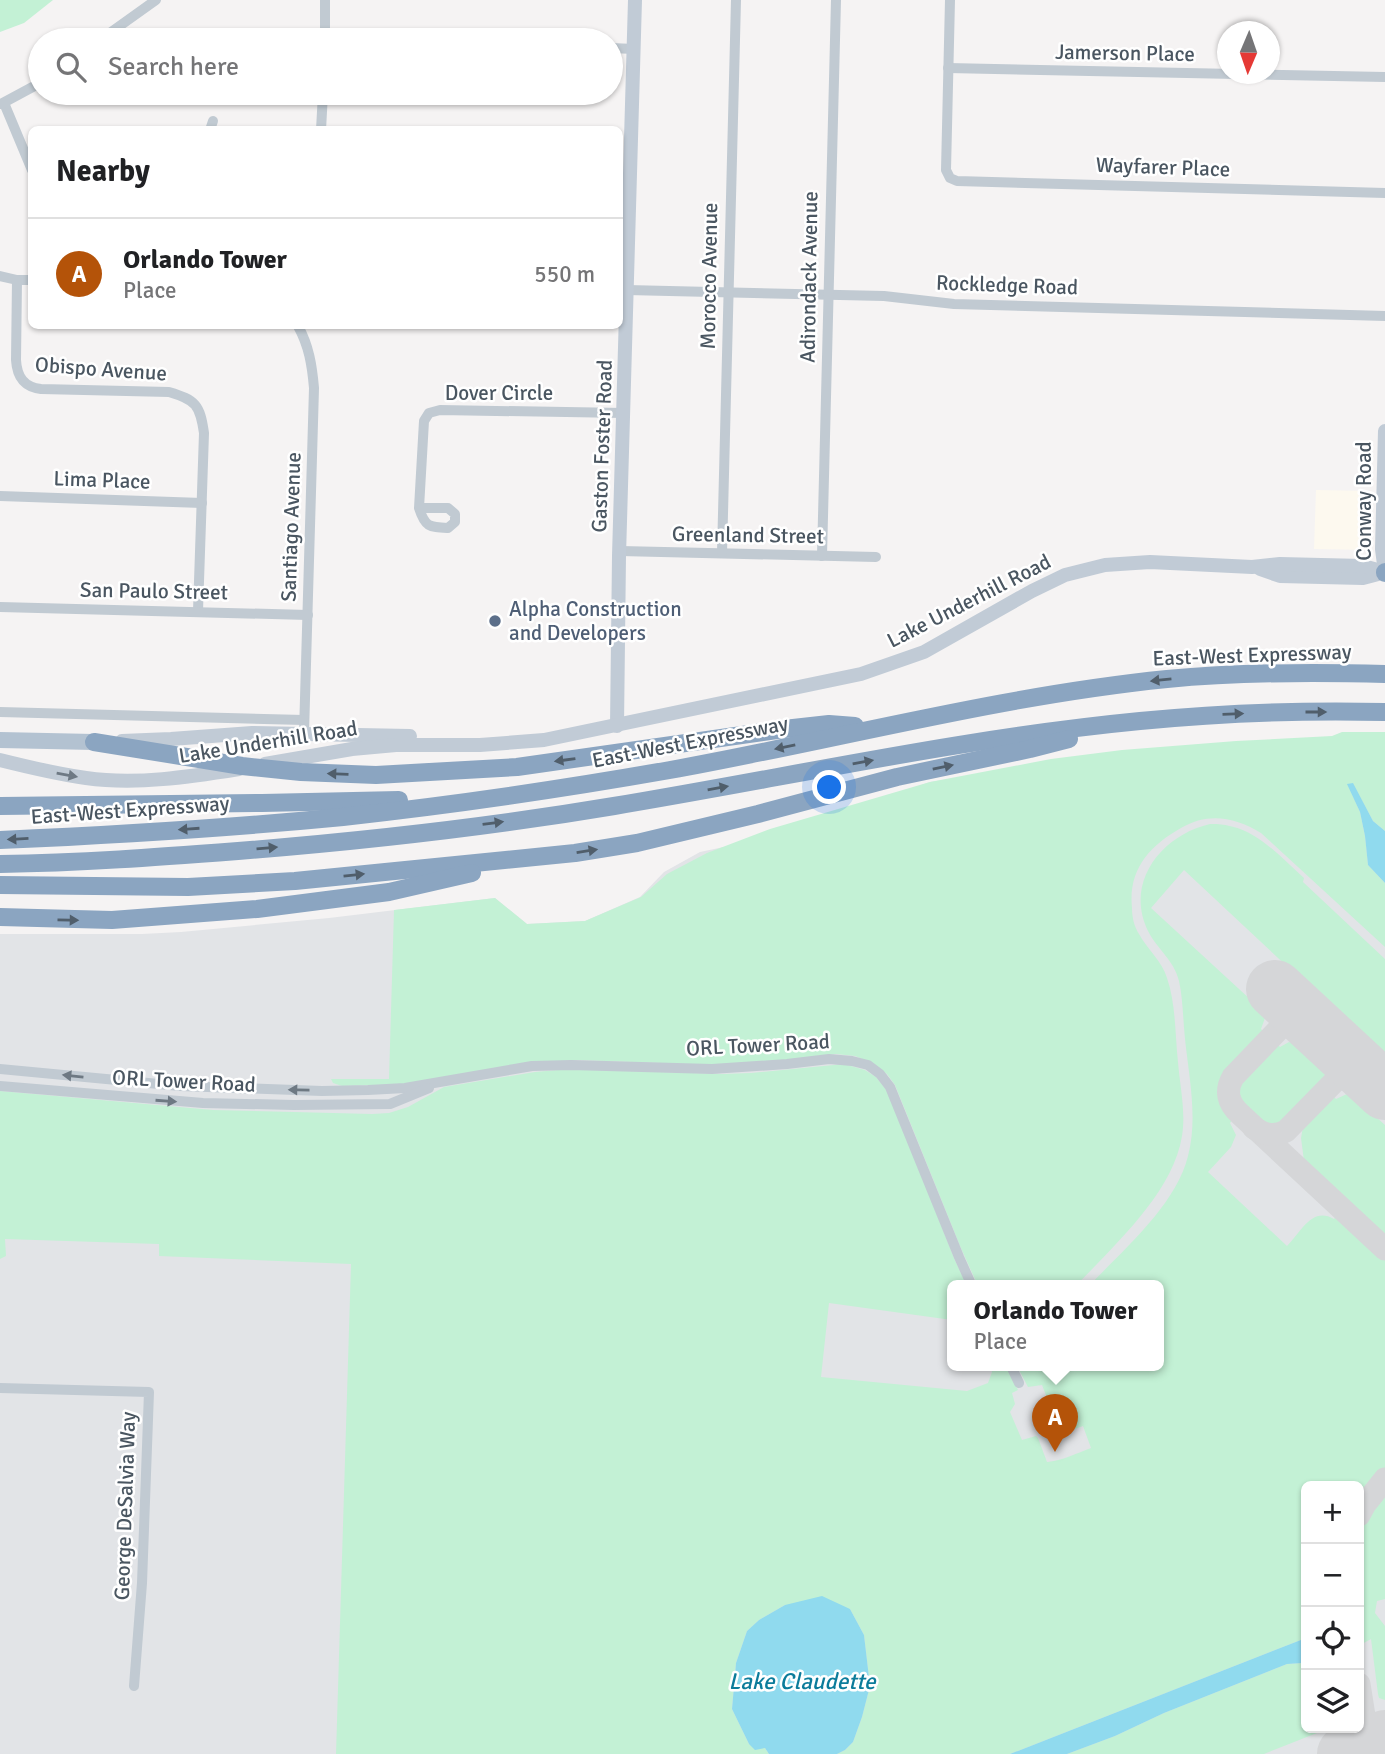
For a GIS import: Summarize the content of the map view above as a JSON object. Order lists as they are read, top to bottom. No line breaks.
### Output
{"streets":{"highway":["East-West Expressway"],"main road":["Gaston Foster Road","Conway Road","Lake Underhill Road"],"street":["Jamerson Place","Wayfarer Place","Morocco Avenue","Adirondack Avenue","Rockledge Road","Obispo Avenue","Dover Circle","Lima Place","Santiago Avenue","Greenland Street","San Paulo Street","ORL Tower Road","George DeSalvia Way"]},"crossings":[["Jamerson Place","Wayfarer Place"],["Morocco Avenue","Rockledge Road"],["Morocco Avenue","Greenland Street"],["Adirondack Avenue","Rockledge Road"],["Adirondack Avenue","Greenland Street"],["Rockledge Road","Gaston Foster Road"],["Obispo Avenue","Lima Place"],["Obispo Avenue","San Paulo Street"],["Dover Circle","Gaston Foster Road"],["Gaston Foster Road","Greenland Street"],["Gaston Foster Road","Lake Underhill Road"],["Conway Road","Lake Underhill Road"],["Santiago Avenue","San Paulo Street"],["Santiago Avenue","Lake Underhill Road"]],"water":["Lake Claudette"],"places":["Alpha Construction and Developers"],"north":"bottom","page":{"search":"Search here","heading":"Nearby","list":[{"mark":"A","name":"Orlando Tower","note":"Place","value":"550 m"}],"popup":["Orlando Tower","Place"],"pins":"A","map_buttons":["+","−"]}}
